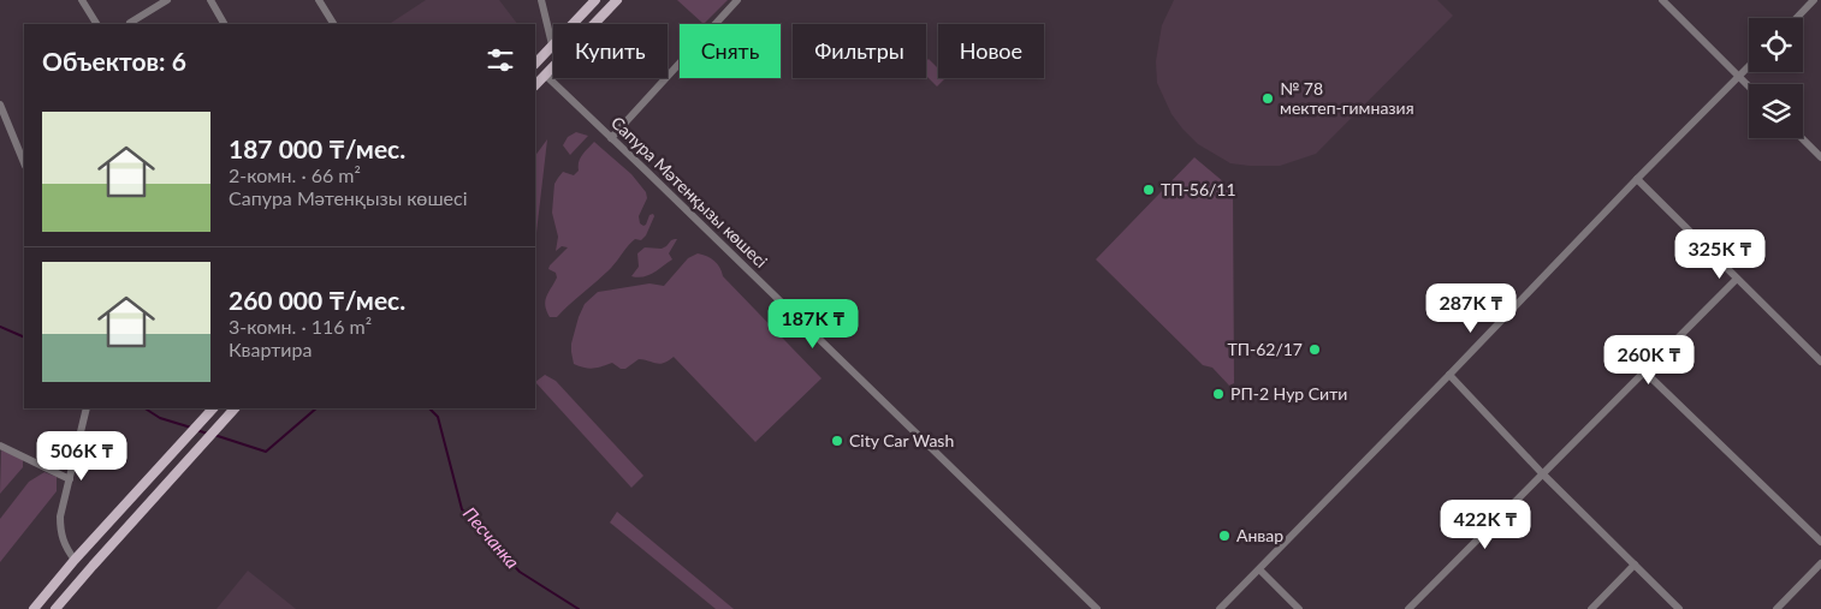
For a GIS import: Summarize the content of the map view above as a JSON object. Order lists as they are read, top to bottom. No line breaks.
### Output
{"streets":{"street":["Сапура Мәтенқызы көшесі"]},"water":["Песчанка"],"places":["№ 78 мектеп-гимназия","ТП-56/11","ТП-62/17","РП-2 Нур Сити","City Car Wash","Анвар"],"page":{"chip":["Купить","Снять","Фильтры","Новое"],"heading":"Объектов: 6","list":[{"name":"187 000 ₸/мес.","note":"2-комн. · 66 m² · Сапура Мәтенқызы көшесі"},{"name":"260 000 ₸/мес.","note":"3-комн. · 116 m² · Квартира"}],"price":["325K ₸","287K ₸","187K ₸","260K ₸","506K ₸","422K ₸"]}}
